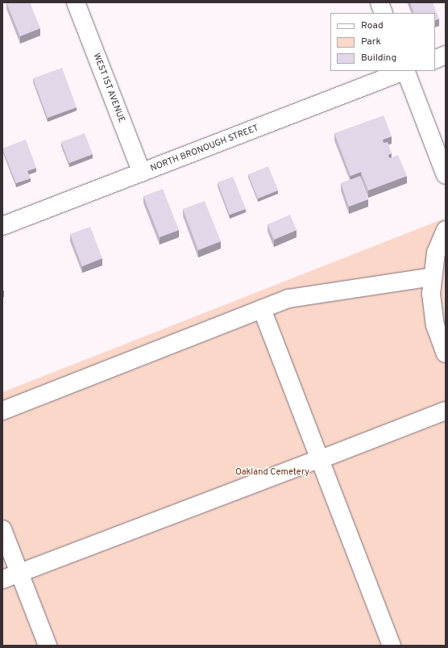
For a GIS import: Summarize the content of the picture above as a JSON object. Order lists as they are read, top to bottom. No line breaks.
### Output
{"streets":{"main road":["WEST 1ST AVENUE","NORTH BRONOUGH STREET"]},"crossings":[["WEST 1ST AVENUE","NORTH BRONOUGH STREET"]],"parks":["Oakland Cemetery"],"legend":["Road","Park","Building"]}
